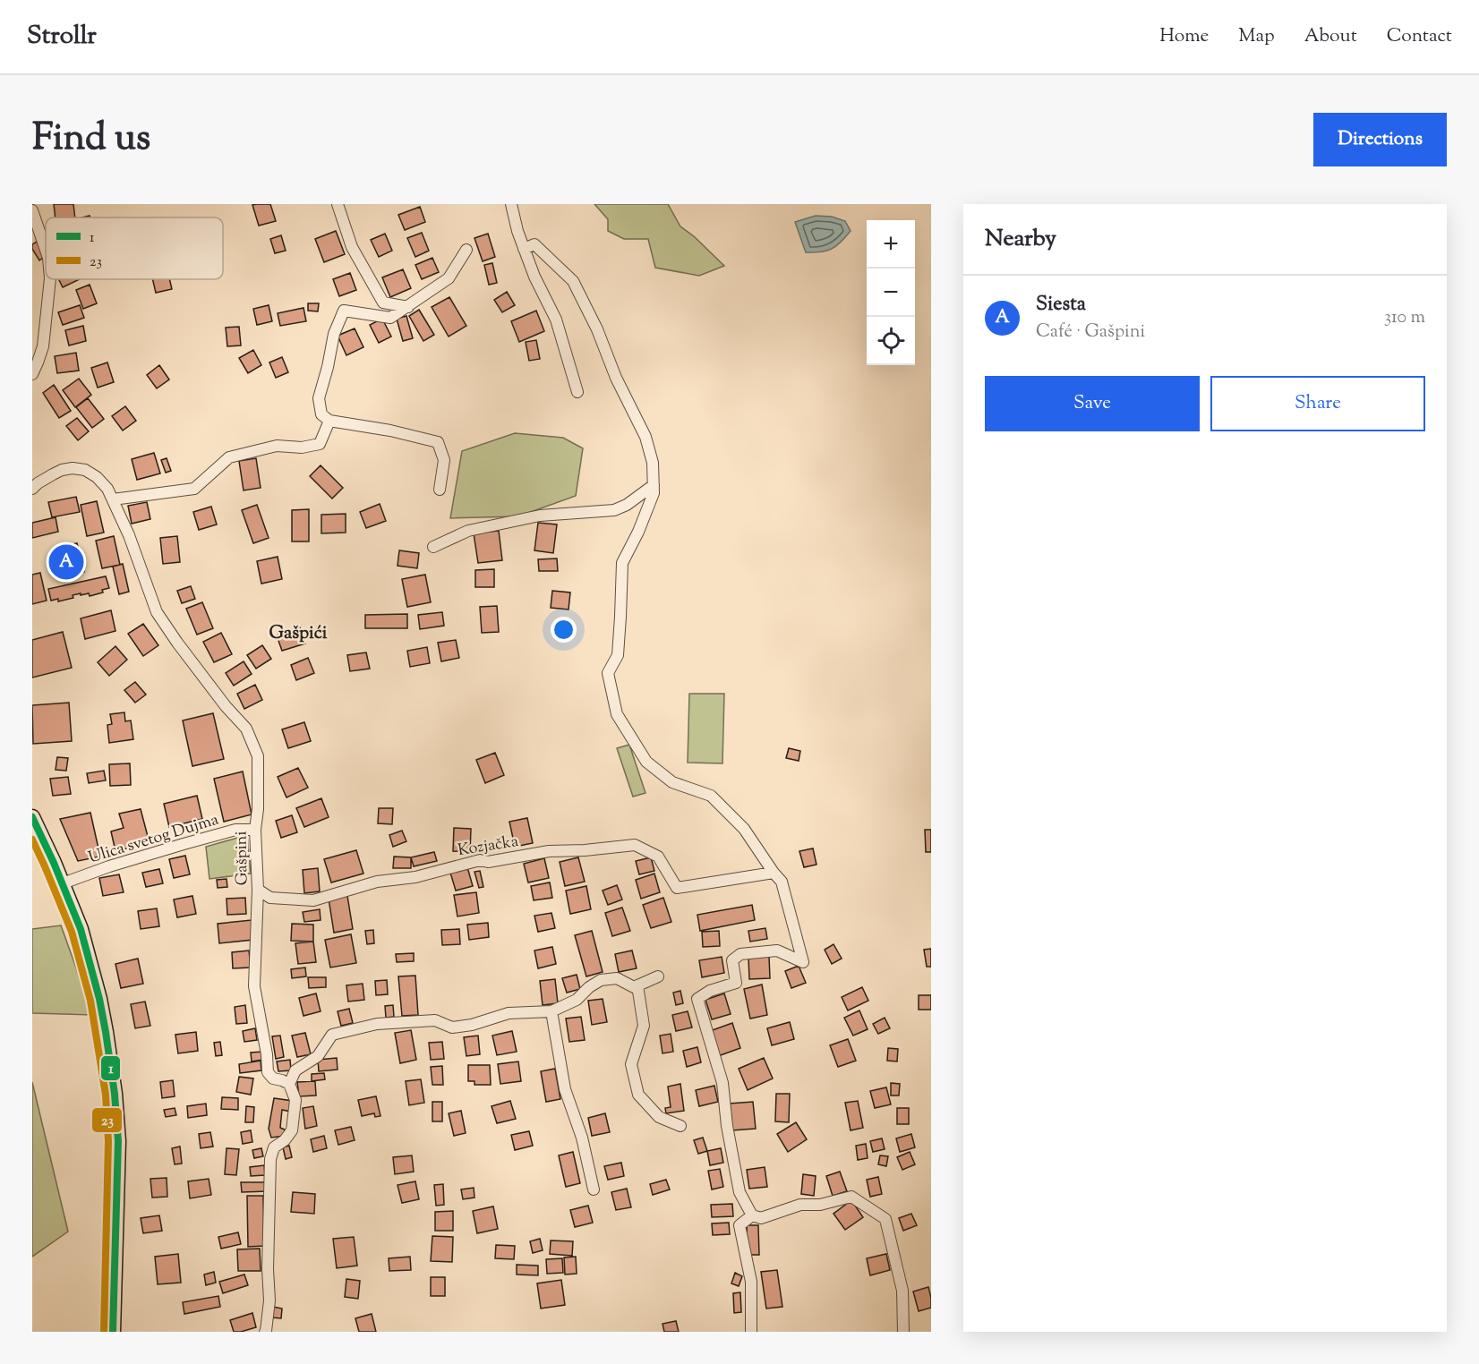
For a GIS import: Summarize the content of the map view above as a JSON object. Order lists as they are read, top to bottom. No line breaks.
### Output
{"streets":{"street":["Ulica svetog Dujma","Kozjačka","Gašpini"]},"crossings":[["Ulica svetog Dujma","Gašpini"],["Kozjačka","Gašpini"]],"districts":["Gašpići"],"lines":["transit line 1","transit line 23"],"legend":["1","23"],"page":{"header":"Strollr","nav":["Home","Map","About","Contact"],"title":"Find us","buttons":["Directions",["Save","Share"]],"heading":"Nearby","map_buttons":["+","−"],"list":[{"mark":"A","name":"Siesta","note":"Café · Gašpini","value":"310 m"}],"pins":"A"}}
